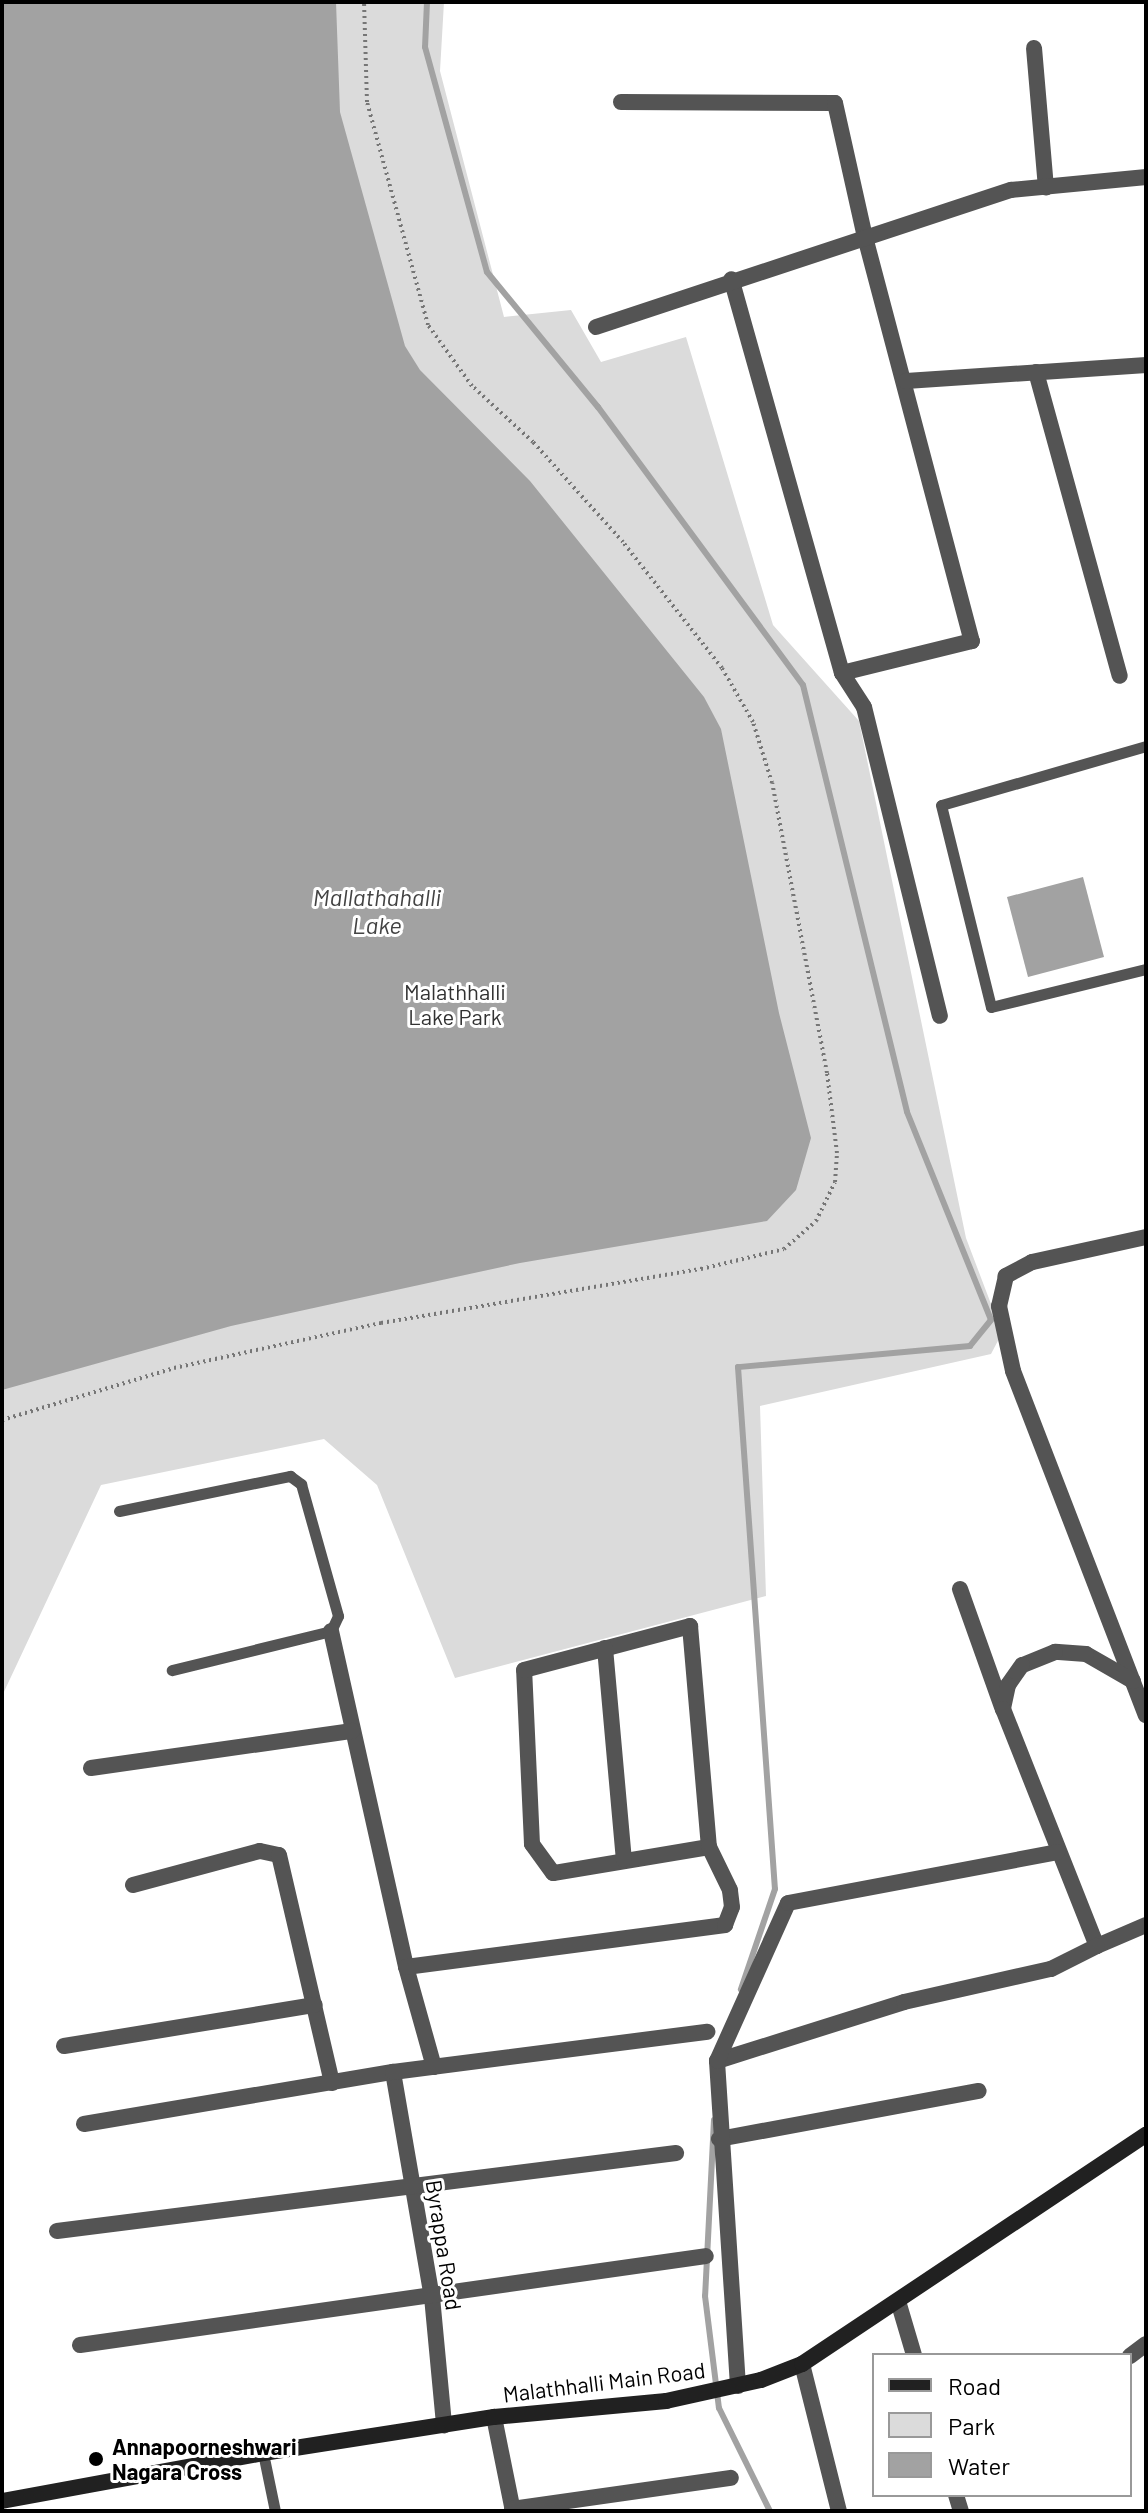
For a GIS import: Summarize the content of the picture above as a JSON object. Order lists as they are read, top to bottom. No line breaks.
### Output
{"streets":{"main road":["Malathhalli Main Road"],"street":["Byrappa Road"]},"crossings":[["Byrappa Road","Malathhalli Main Road"]],"water":["Mallathahalli Lake"],"parks":["Malathhalli Lake Park"],"places":["Annapoorneshwari Nagara Cross"],"legend":["Road","Park","Water"]}
